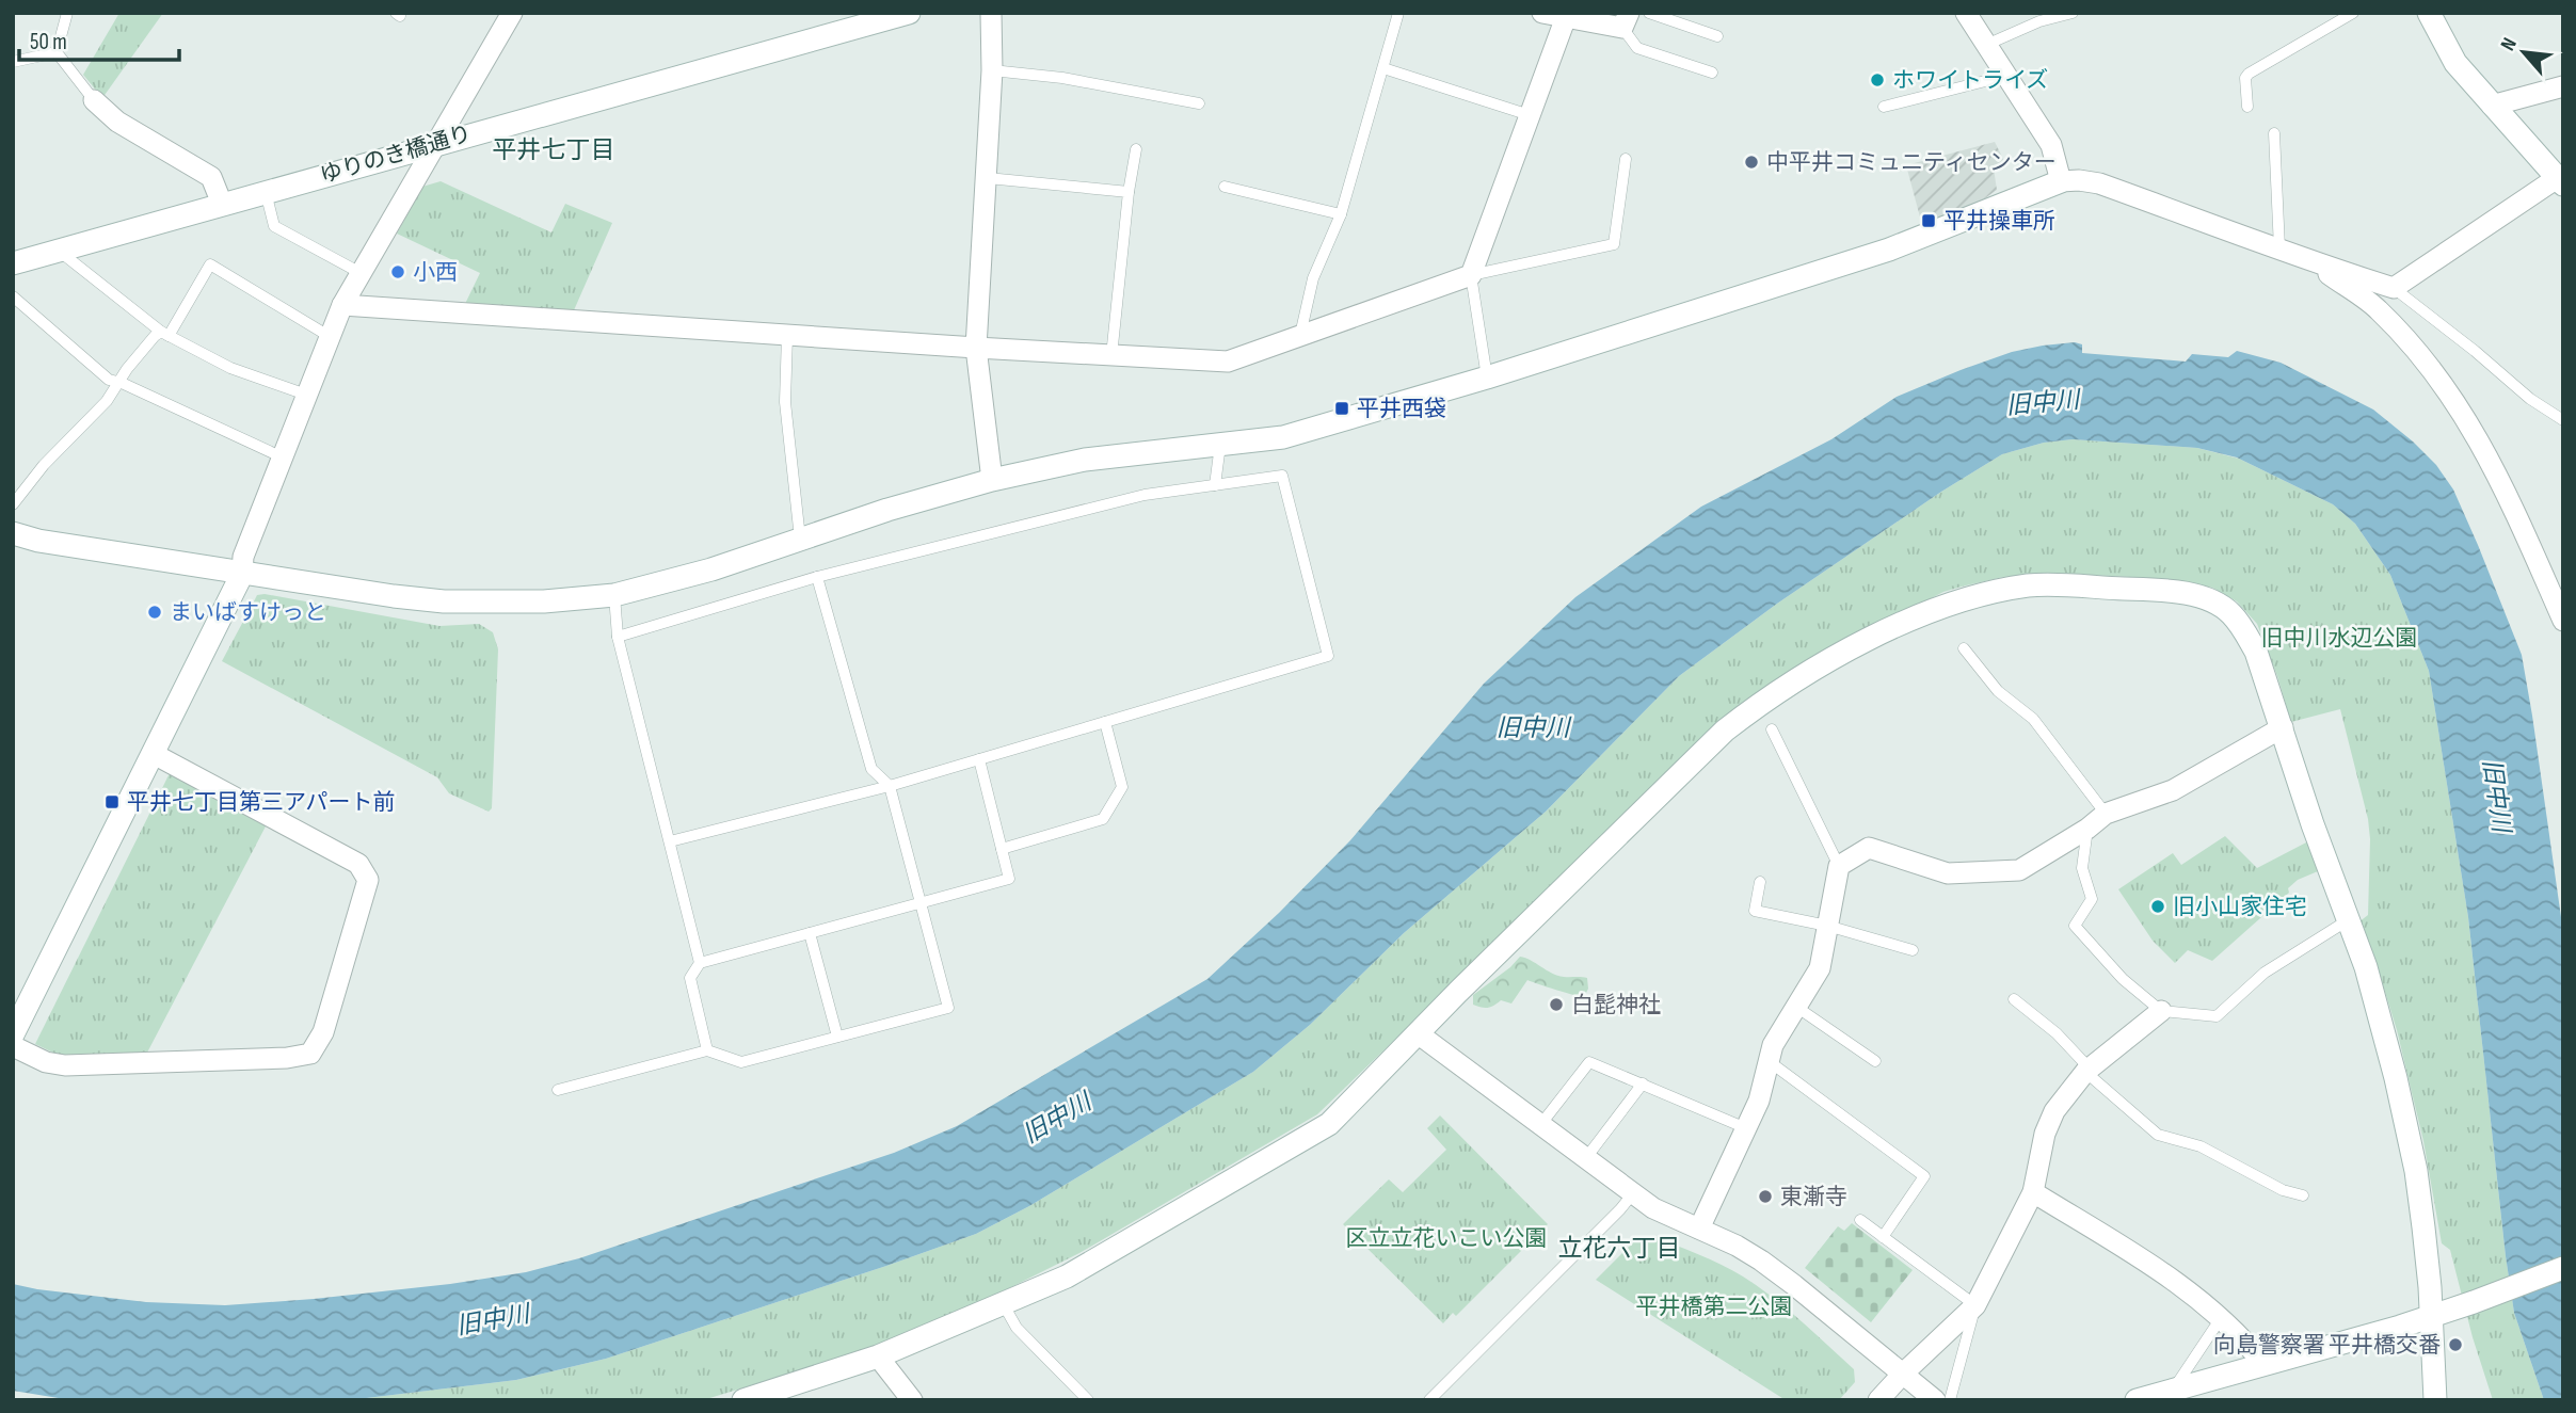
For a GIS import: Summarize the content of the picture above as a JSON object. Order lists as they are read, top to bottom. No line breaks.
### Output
{"streets":{"street":["ゆりのき橋通り"]},"districts":["平井七丁目","立花六丁目"],"water":["旧中川"],"parks":["旧中川水辺公園","区立立花いこい公園","平井橋第二公園"],"places":{"other":["ホワイトライズ","中平井コミュニティセンター","小西","まいばすけっと","旧小山家住宅","白髭神社","東漸寺","向島警察署 平井橋交番"],"transit":["平井操車所","平井西袋","平井七丁目第三アパート前"]},"scale_bar":"50 m","north":"top left"}
